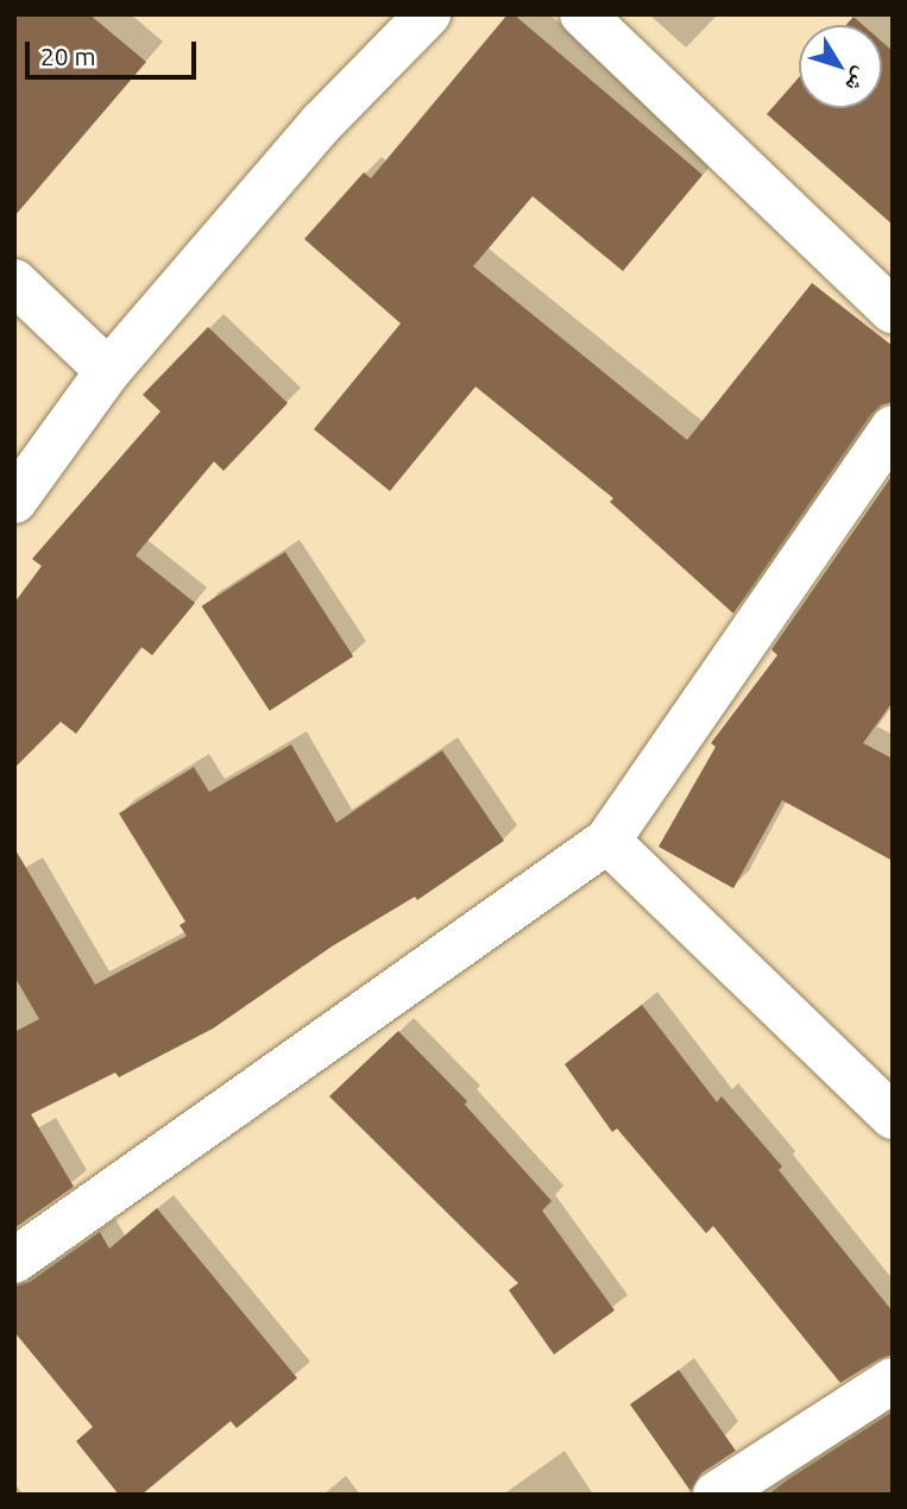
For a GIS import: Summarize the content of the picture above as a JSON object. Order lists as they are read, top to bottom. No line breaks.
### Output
{"scale_bar":"20 m","north":"bottom right"}
